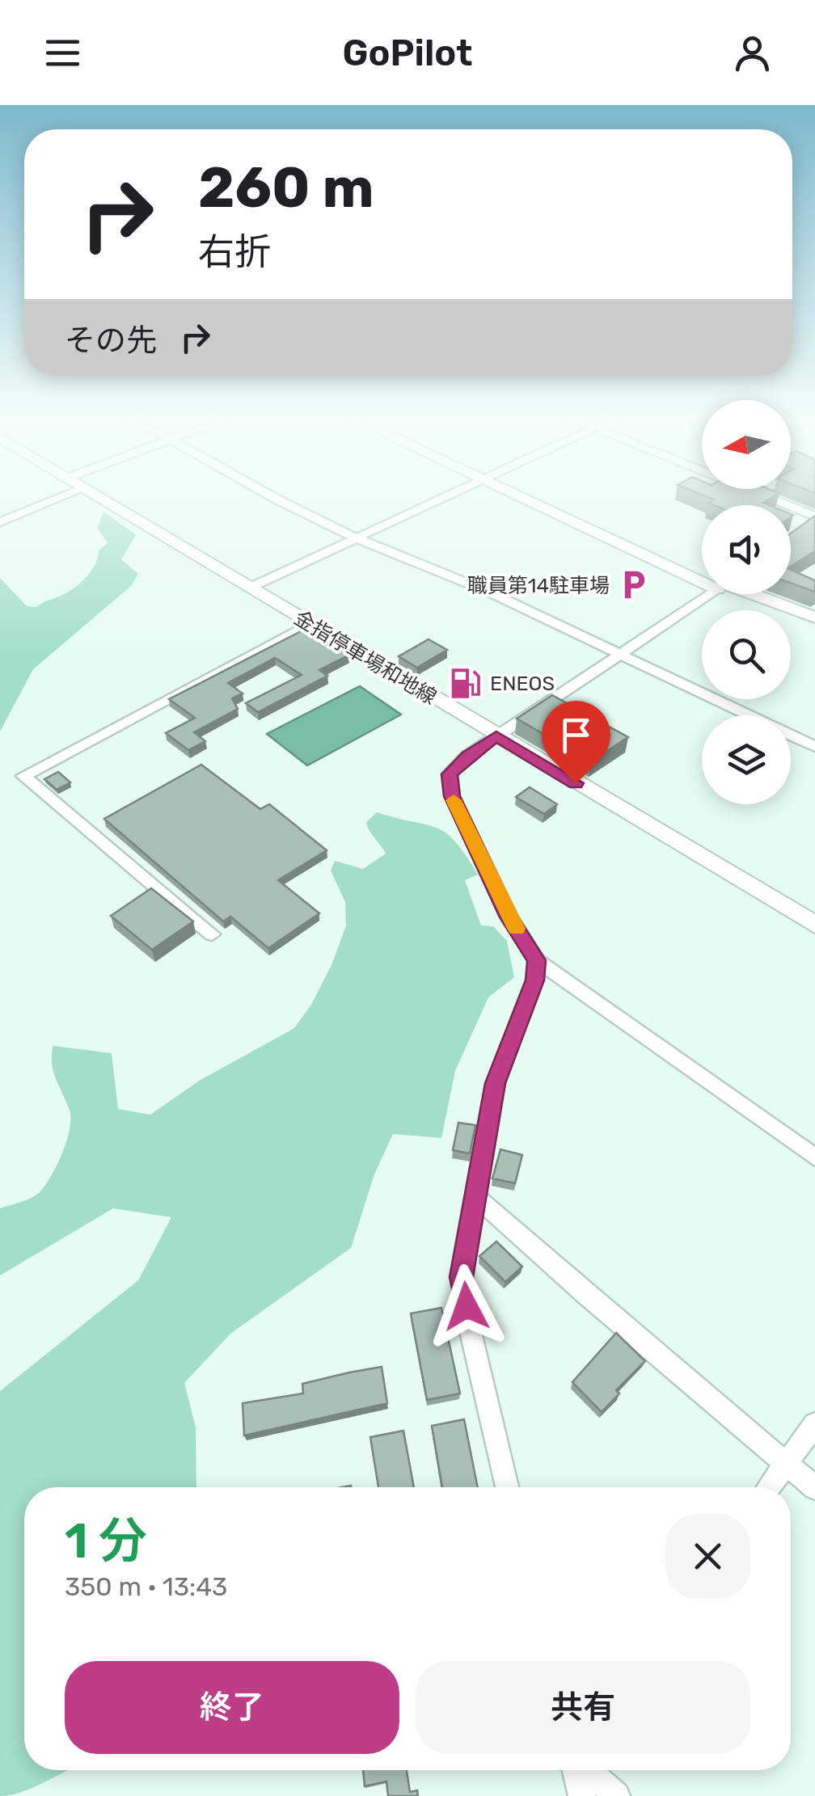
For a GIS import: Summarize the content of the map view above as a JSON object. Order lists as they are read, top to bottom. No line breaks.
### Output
{"streets":{"main road":["金指停車場和地線"]},"places":{"parking":["職員第14駐車場"],"fuel station":["ENEOS"]},"north":"left","page":{"header":"GoPilot","turn":["260 m","右折"],"then":"その先","heading":["1 分","350 m · 13:43"],"buttons":["終了","共有"]}}
